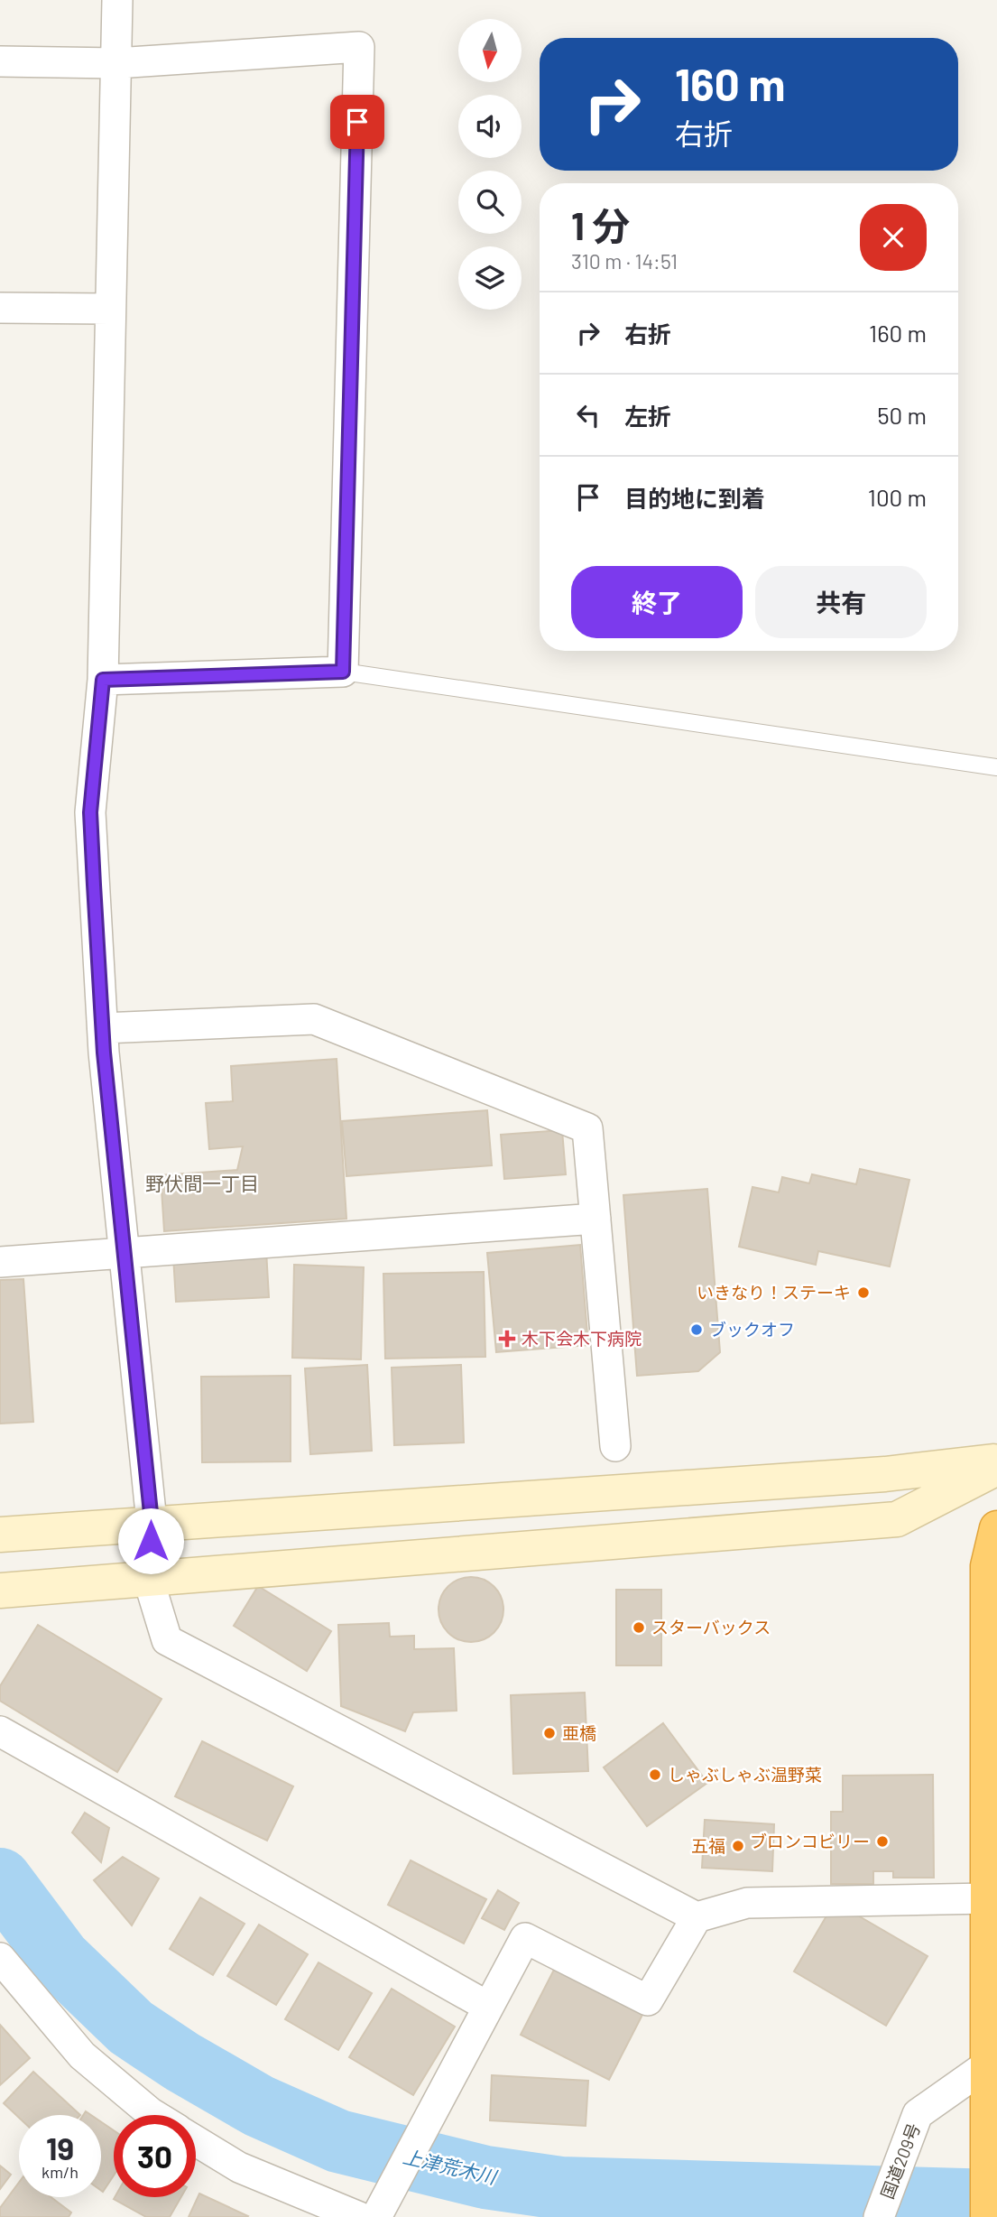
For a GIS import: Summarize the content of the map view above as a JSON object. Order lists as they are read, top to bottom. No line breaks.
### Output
{"streets":{"street":["国道209号"]},"districts":["野伏間一丁目"],"water":["上津荒木川"],"places":{"other":["いきなり！ステーキ","ブックオフ","スターバックス","亜橋","しゃぶしゃぶ温野菜","ブロンコビリー","五福"],"health":["木下会木下病院"]},"north":"bottom","page":{"turn":["160 m","右折"],"heading":["1 分","310 m · 14:51"],"list":[{"name":"右折","value":"160 m"},{"name":"左折","value":"50 m"},{"name":"目的地に到着","value":"100 m"}],"buttons":["終了","共有"],"speed":"19 km/h","limit":"30"}}
